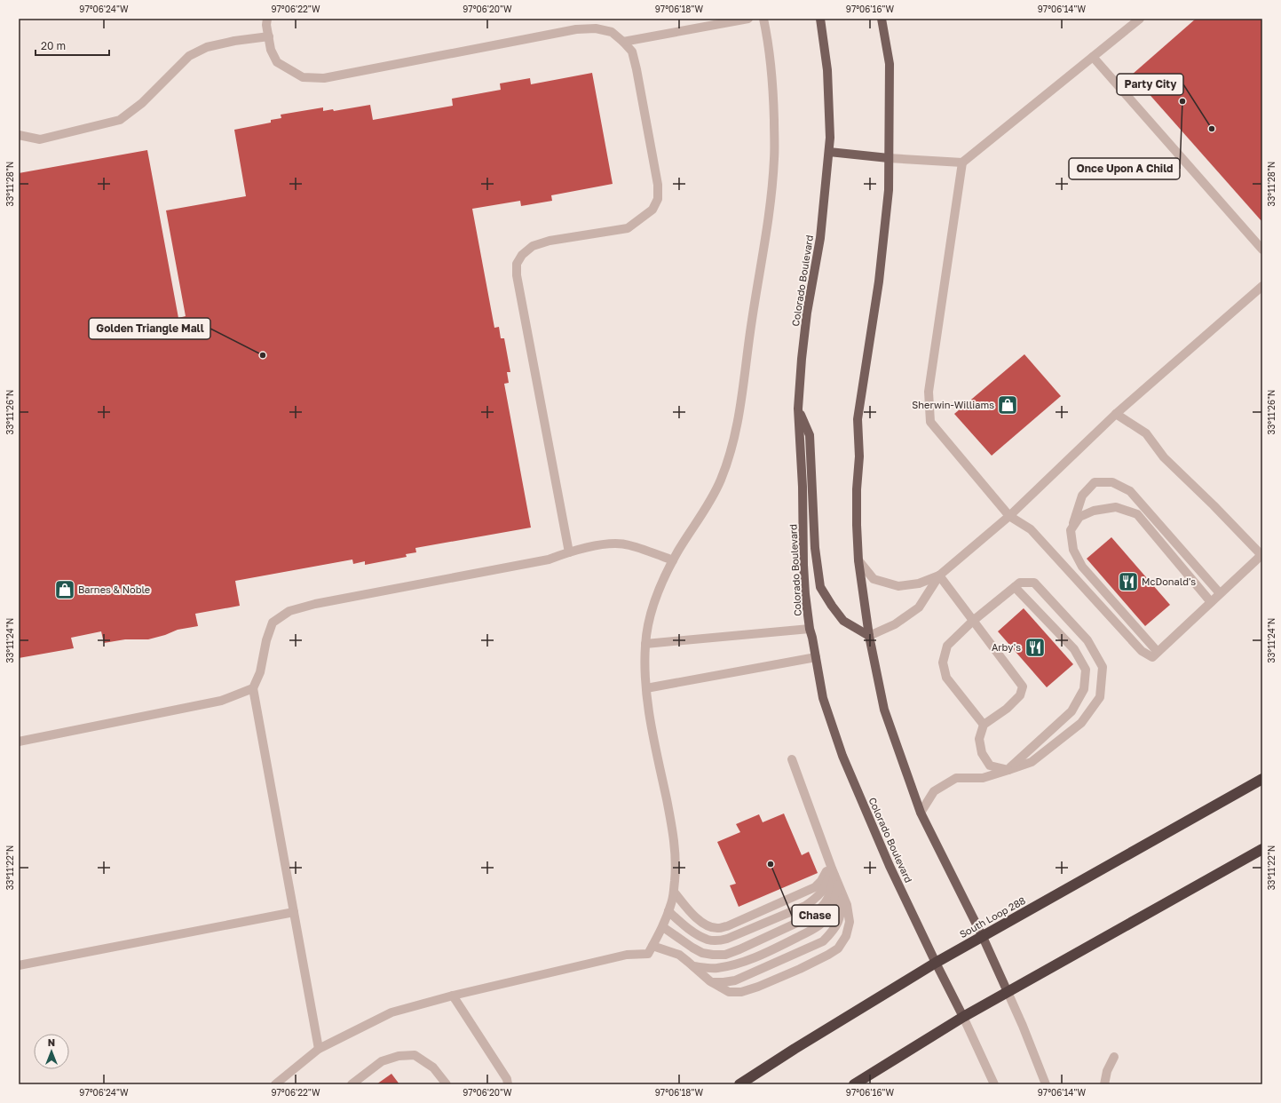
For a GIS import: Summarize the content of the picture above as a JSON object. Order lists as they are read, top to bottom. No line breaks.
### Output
{"streets":{"highway":["South Loop 288"],"main road":["Colorado Boulevard"]},"crossings":[["Colorado Boulevard","South Loop 288"]],"places":{"other":["Once Upon A Child","Party City","Golden Triangle Mall","Chase"],"shop":["Sherwin-Williams","Barnes & Noble"],"restaurant":["McDonald's","Arby's"]},"scale_bar":"20 m","north":"top","coordinates":["97°06'24\"W","97°06'22\"W","97°06'20\"W","97°06'18\"W","97°06'16\"W","97°06'14\"W","33°11'28\"N","33°11'26\"N","33°11'24\"N","33°11'22\"N"]}
